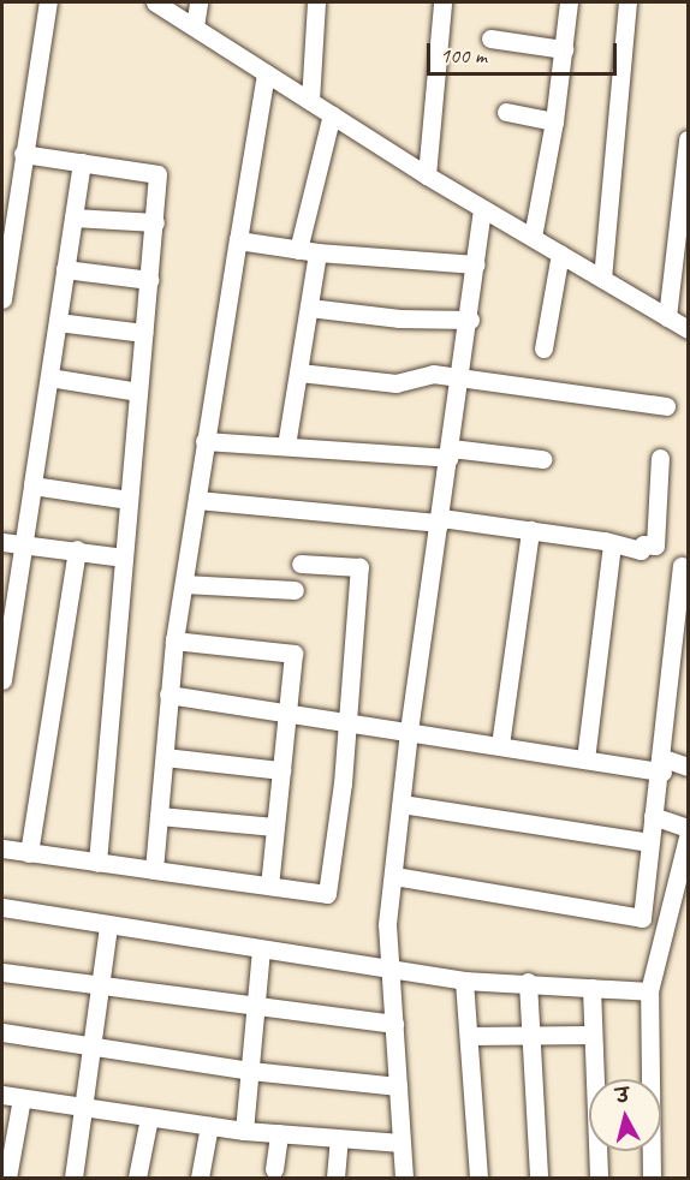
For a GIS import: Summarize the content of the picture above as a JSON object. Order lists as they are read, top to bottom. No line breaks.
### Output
{"scale_bar":"100 m","north":"top"}
